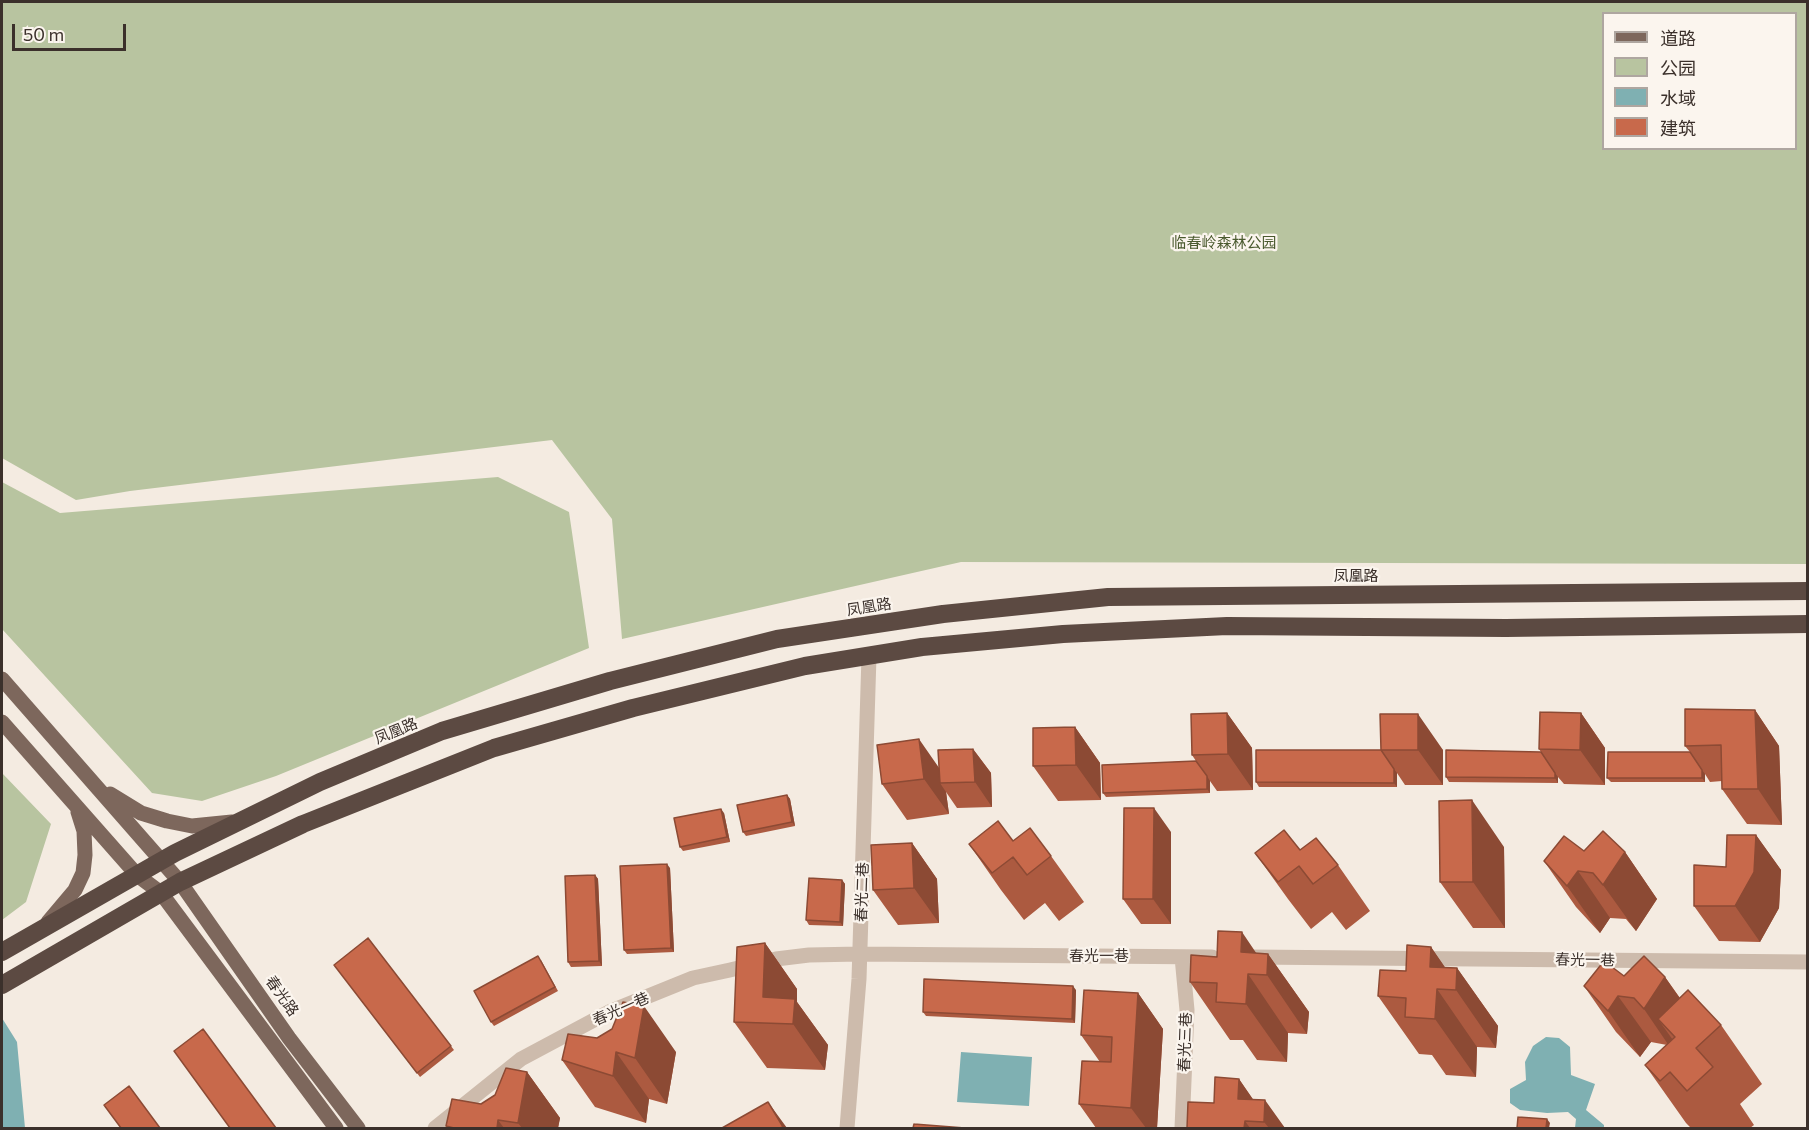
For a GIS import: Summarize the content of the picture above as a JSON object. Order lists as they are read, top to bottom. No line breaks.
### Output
{"streets":{"highway":["凤凰路"],"main road":["春光路"],"street":["春光二巷","春光一巷","春光三巷"]},"crossings":[["凤凰路","春光路"],["春光二巷","春光一巷"],["春光一巷","春光三巷"]],"parks":["临春岭森林公园"],"legend":["道路","公园","水域","建筑"],"scale_bar":"50 m"}
